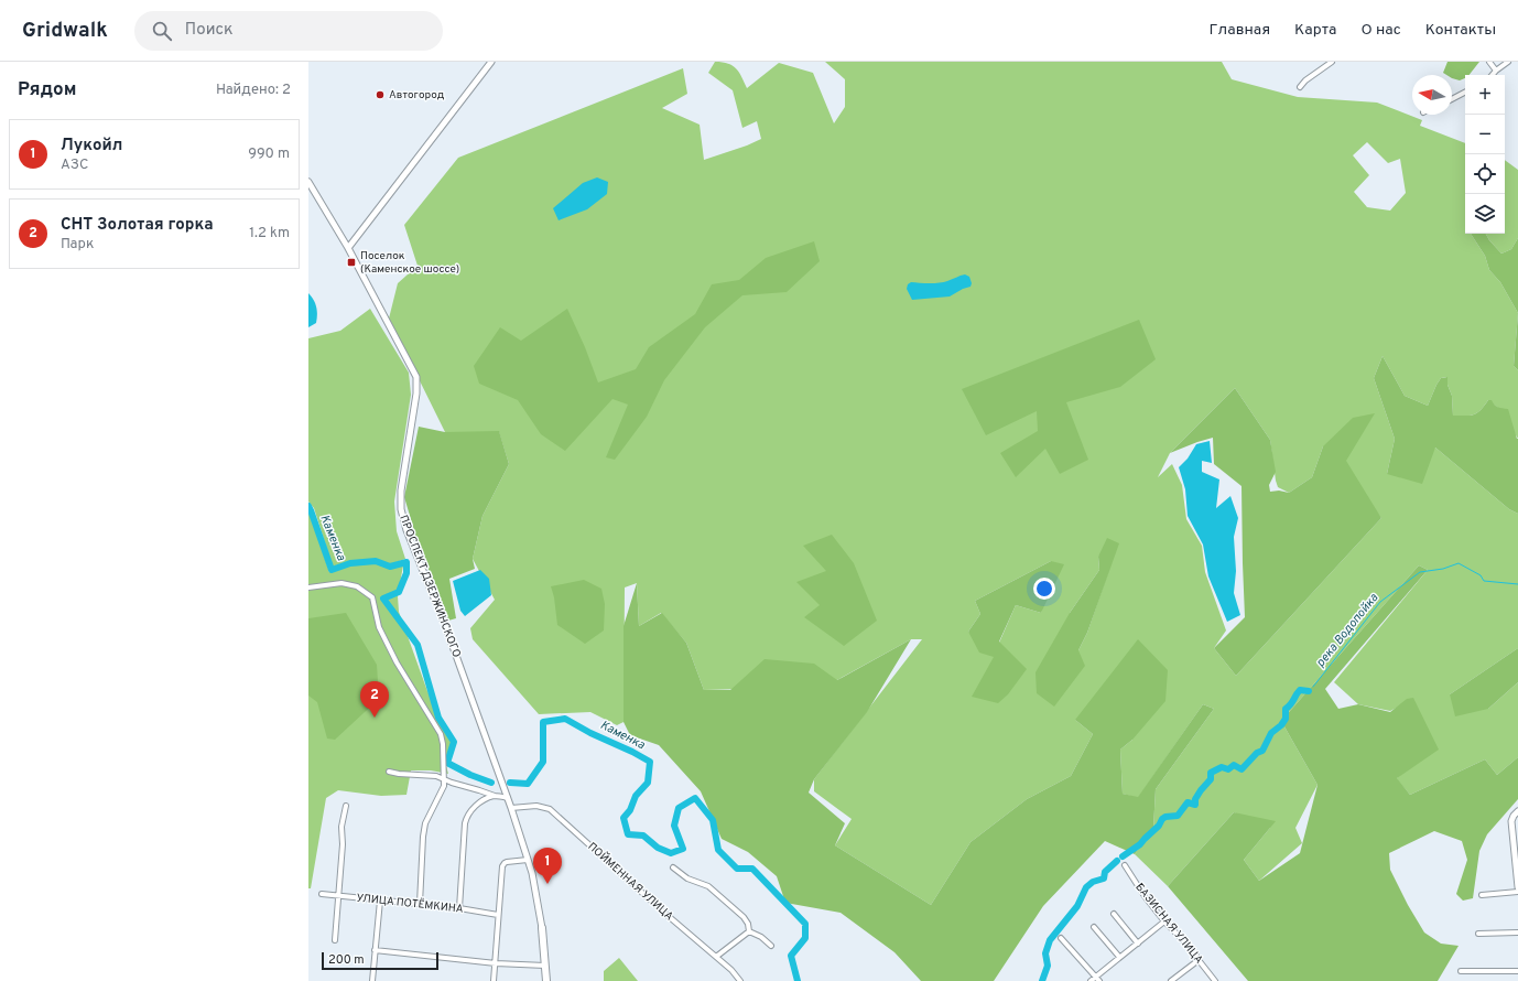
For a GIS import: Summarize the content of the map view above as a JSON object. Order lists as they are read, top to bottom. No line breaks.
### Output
{"streets":{"main road":["ПРОСПЕКТ ДЗЕРЖИНСКОГО"],"street":["ПОЙМЕННАЯ УЛИЦА","УЛИЦА ПОТЁМКИНА","БАЗИСНАЯ УЛИЦА"]},"crossings":[["ПРОСПЕКТ ДЗЕРЖИНСКОГО","ПОЙМЕННАЯ УЛИЦА"]],"water":["Каменка","река Водопойка"],"places":{"other":["Автогород"],"transit":["Поселок (Каменское шоссе)"]},"scale_bar":"200 m","north":"left","page":{"header":"Gridwalk","search":"Поиск","nav":["Главная","Карта","О нас","Контакты"],"heading":["Рядом","Найдено: 2"],"map_buttons":["+","−"],"list":[{"mark":"1","name":"Лукойл","note":"АЗС","value":"990 m"},{"mark":"2","name":"СНТ Золотая горка","note":"Парк","value":"1.2 km"}],"pins":["2","1"],"scale":"200 m"}}
